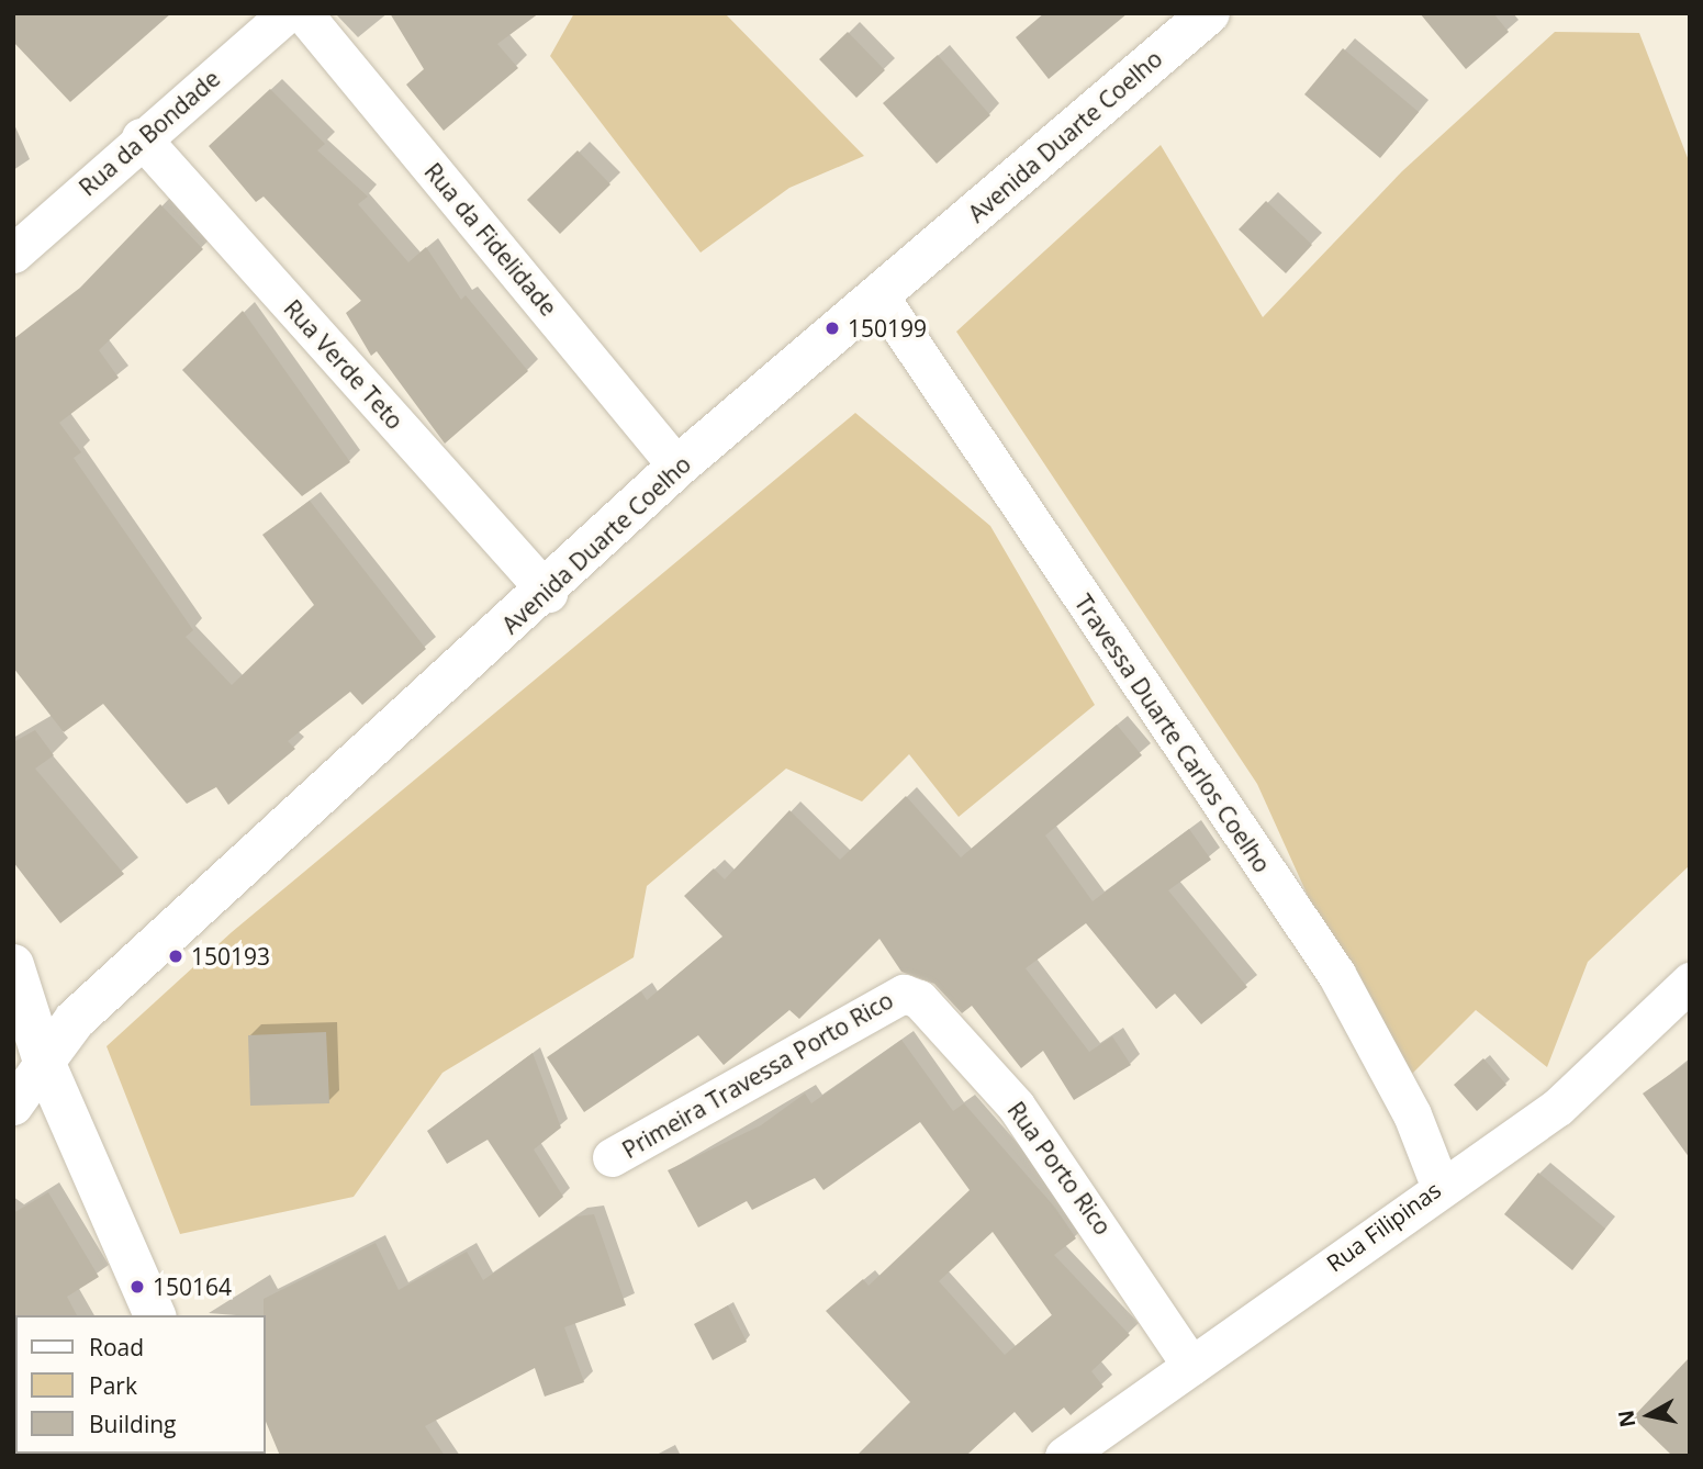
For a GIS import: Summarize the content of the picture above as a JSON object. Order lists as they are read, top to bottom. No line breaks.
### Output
{"streets":{"main road":["Avenida Duarte Coelho"],"street":["Rua da Bondade","Rua da Fidelidade","Rua Verde Teto","Travessa Duarte Carlos Coelho","Primeira Travessa Porto Rico","Rua Porto Rico","Rua Filipinas"]},"crossings":[["Rua da Bondade","Rua Verde Teto"],["Avenida Duarte Coelho","Rua da Fidelidade"],["Avenida Duarte Coelho","Rua Verde Teto"],["Avenida Duarte Coelho","Travessa Duarte Carlos Coelho"],["Travessa Duarte Carlos Coelho","Rua Filipinas"],["Primeira Travessa Porto Rico","Rua Porto Rico"],["Rua Porto Rico","Rua Filipinas"]],"places":["150199","150193","150164"],"legend":["Road","Park","Building"],"north":"left"}
